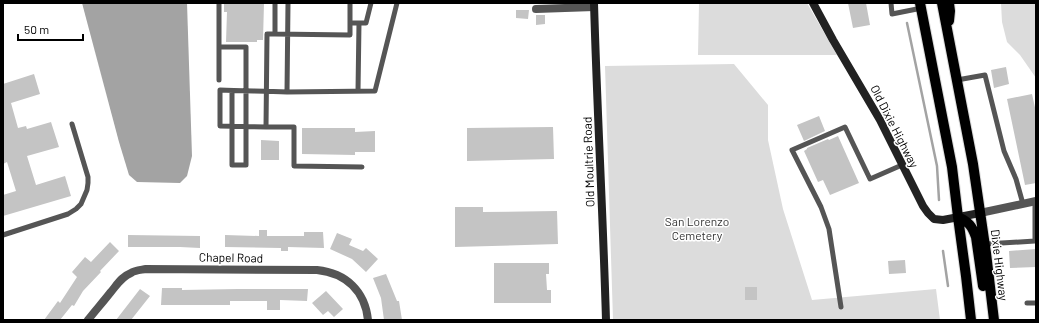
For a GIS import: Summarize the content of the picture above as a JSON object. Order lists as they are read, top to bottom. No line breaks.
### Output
{"streets":{"main road":["Old Dixie Highway","Old Moultrie Road","Dixie Highway"],"street":["Chapel Road"]},"crossings":[["Old Dixie Highway","Dixie Highway"]],"parks":["San Lorenzo Cemetery"],"scale_bar":"50 m"}
